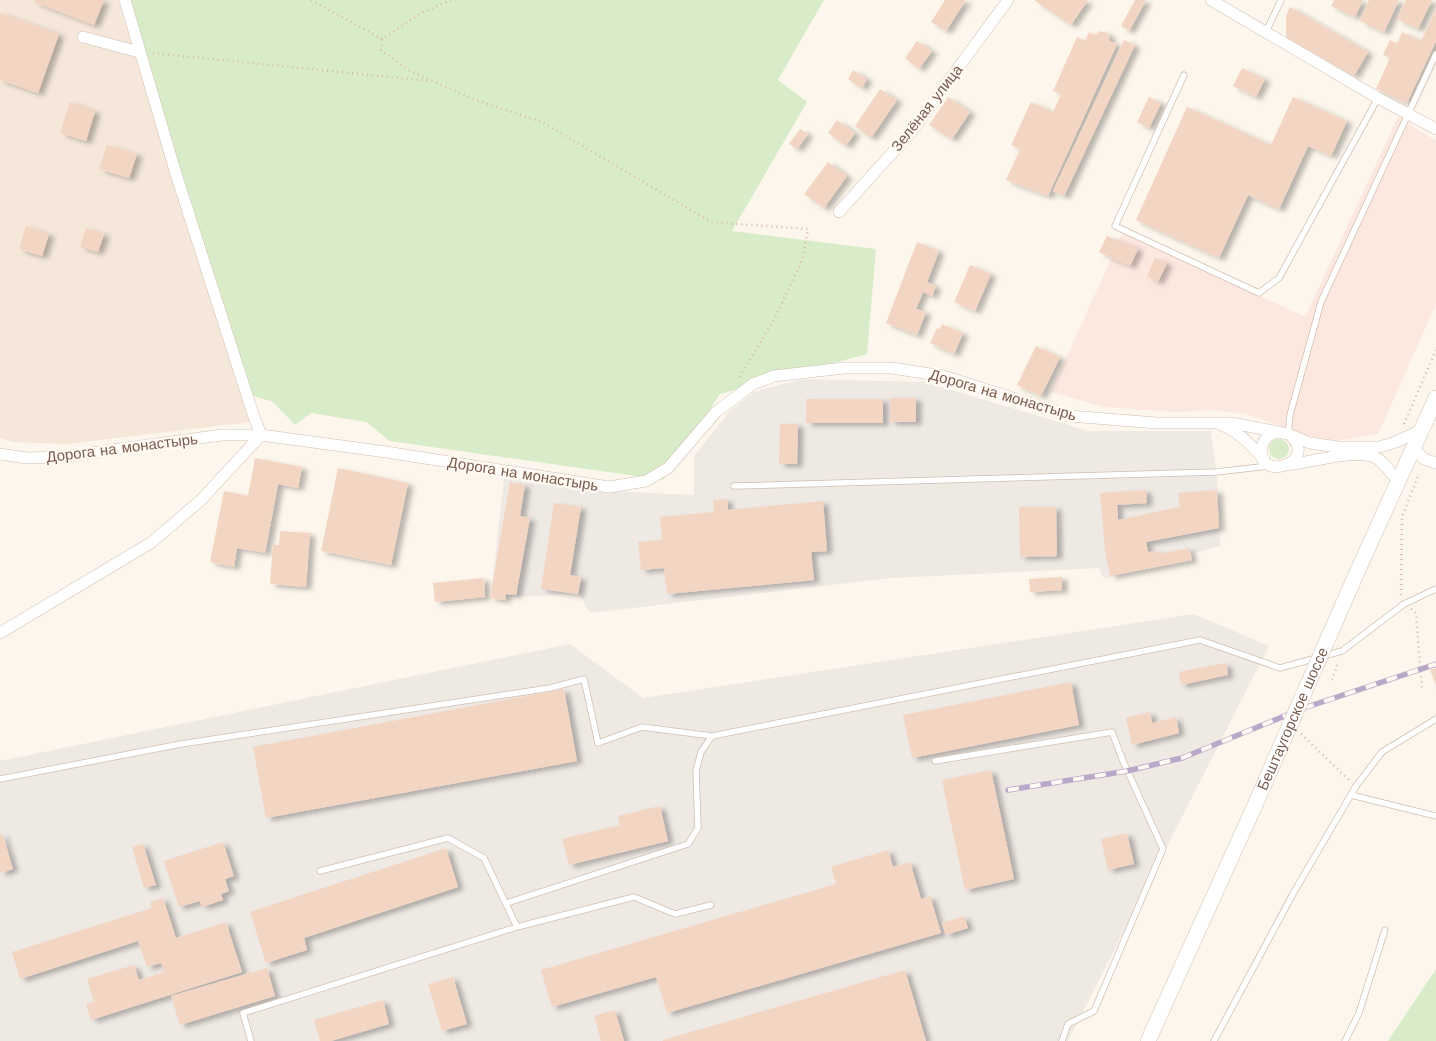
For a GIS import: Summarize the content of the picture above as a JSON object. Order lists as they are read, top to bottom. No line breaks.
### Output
{"streets":{"main road":["Бештаугорское шоссе"],"street":["Зелёная улица","Дорога на монастырь"]},"crossings":[["Дорога на монастырь","Бештаугорское шоссе"]]}
